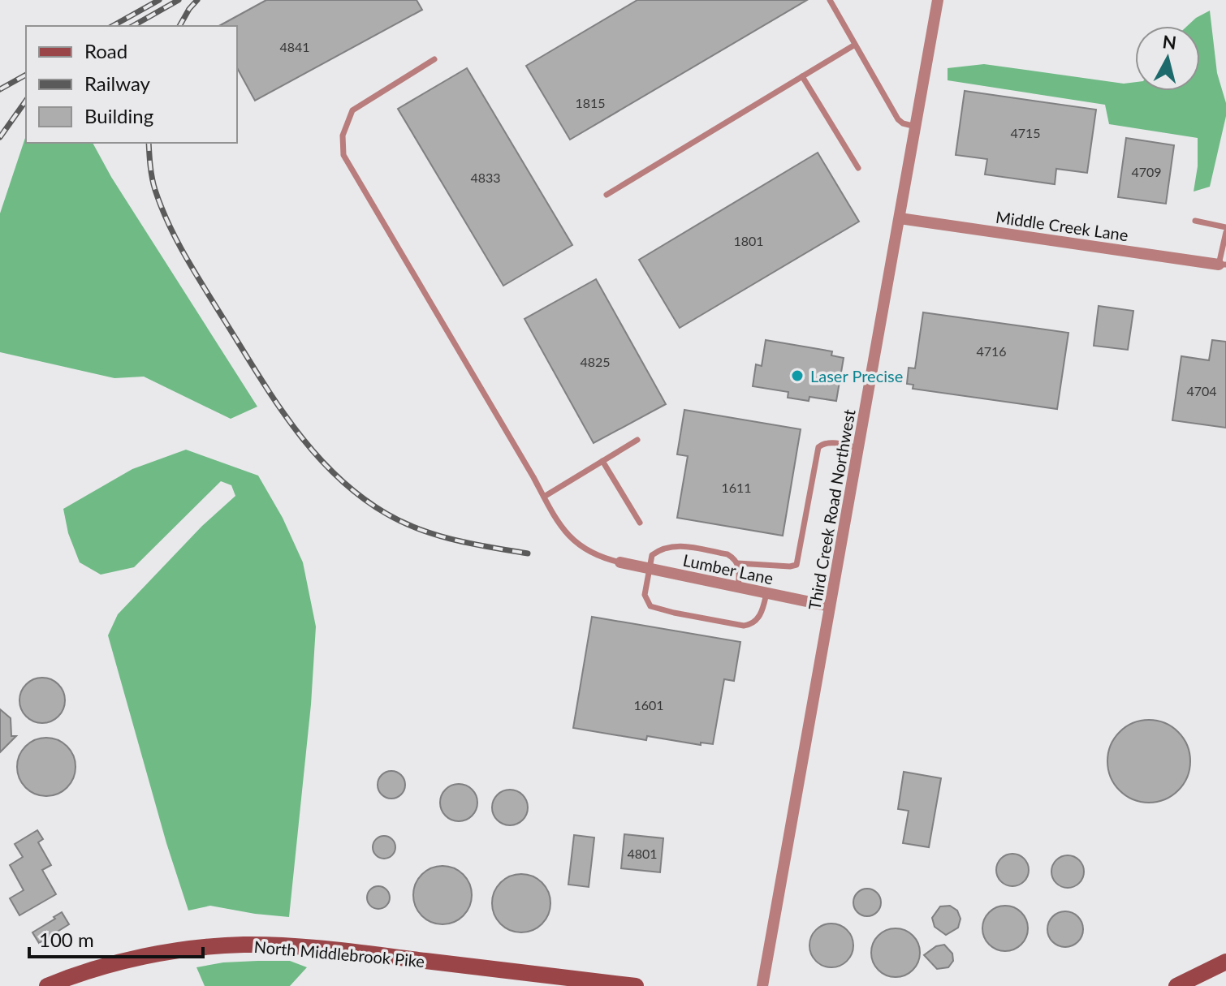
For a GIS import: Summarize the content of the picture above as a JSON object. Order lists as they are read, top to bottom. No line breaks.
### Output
{"streets":{"main road":["North Middlebrook Pike"],"street":["Middle Creek Lane","Third Creek Road Northwest","Lumber Lane"]},"crossings":[["Middle Creek Lane","Third Creek Road Northwest"],["Third Creek Road Northwest","Lumber Lane"]],"places":["Laser Precise"],"house_numbers":["4841","1815","4715","4709","4833","1801","4716","4825","4704","1611","1601","4801"],"legend":["Road","Railway","Building"],"scale_bar":"100 m","north":"top"}
